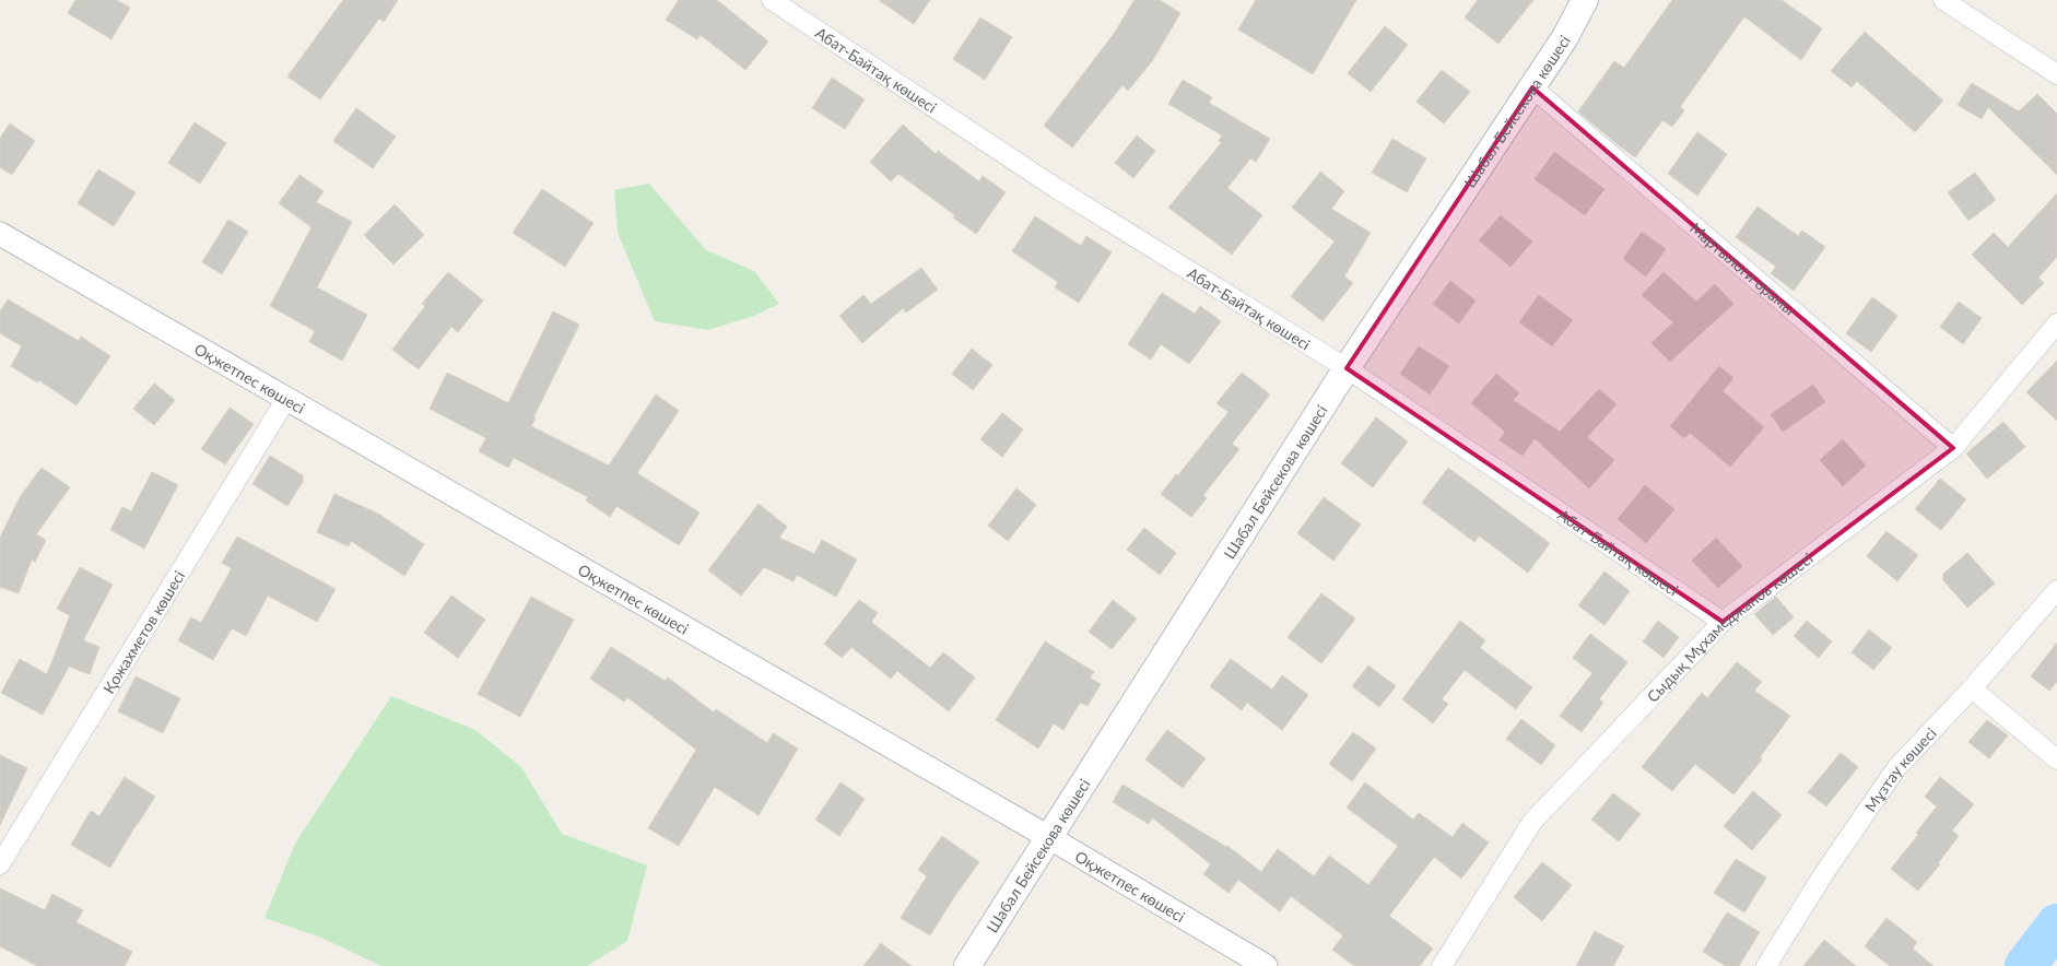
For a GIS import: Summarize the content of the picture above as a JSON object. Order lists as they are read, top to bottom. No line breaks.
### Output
{"streets":{"main road":["Шабал Бейсекова көшесі"],"street":["Абат-Байтақ көшесі","Мартылоги орамы","Оқжетпес көшесі","Сыдық Мұхамеджанов көшесі","Қожахметов көшесі","Мұзтау көшесі"]},"crossings":[["Абат-Байтақ көшесі","Шабал Бейсекова көшесі"],["Абат-Байтақ көшесі","Сыдық Мұхамеджанов көшесі"],["Шабал Бейсекова көшесі","Мартылоги орамы"],["Шабал Бейсекова көшесі","Оқжетпес көшесі"],["Мартылоги орамы","Сыдық Мұхамеджанов көшесі"],["Оқжетпес көшесі","Қожахметов көшесі"]]}
